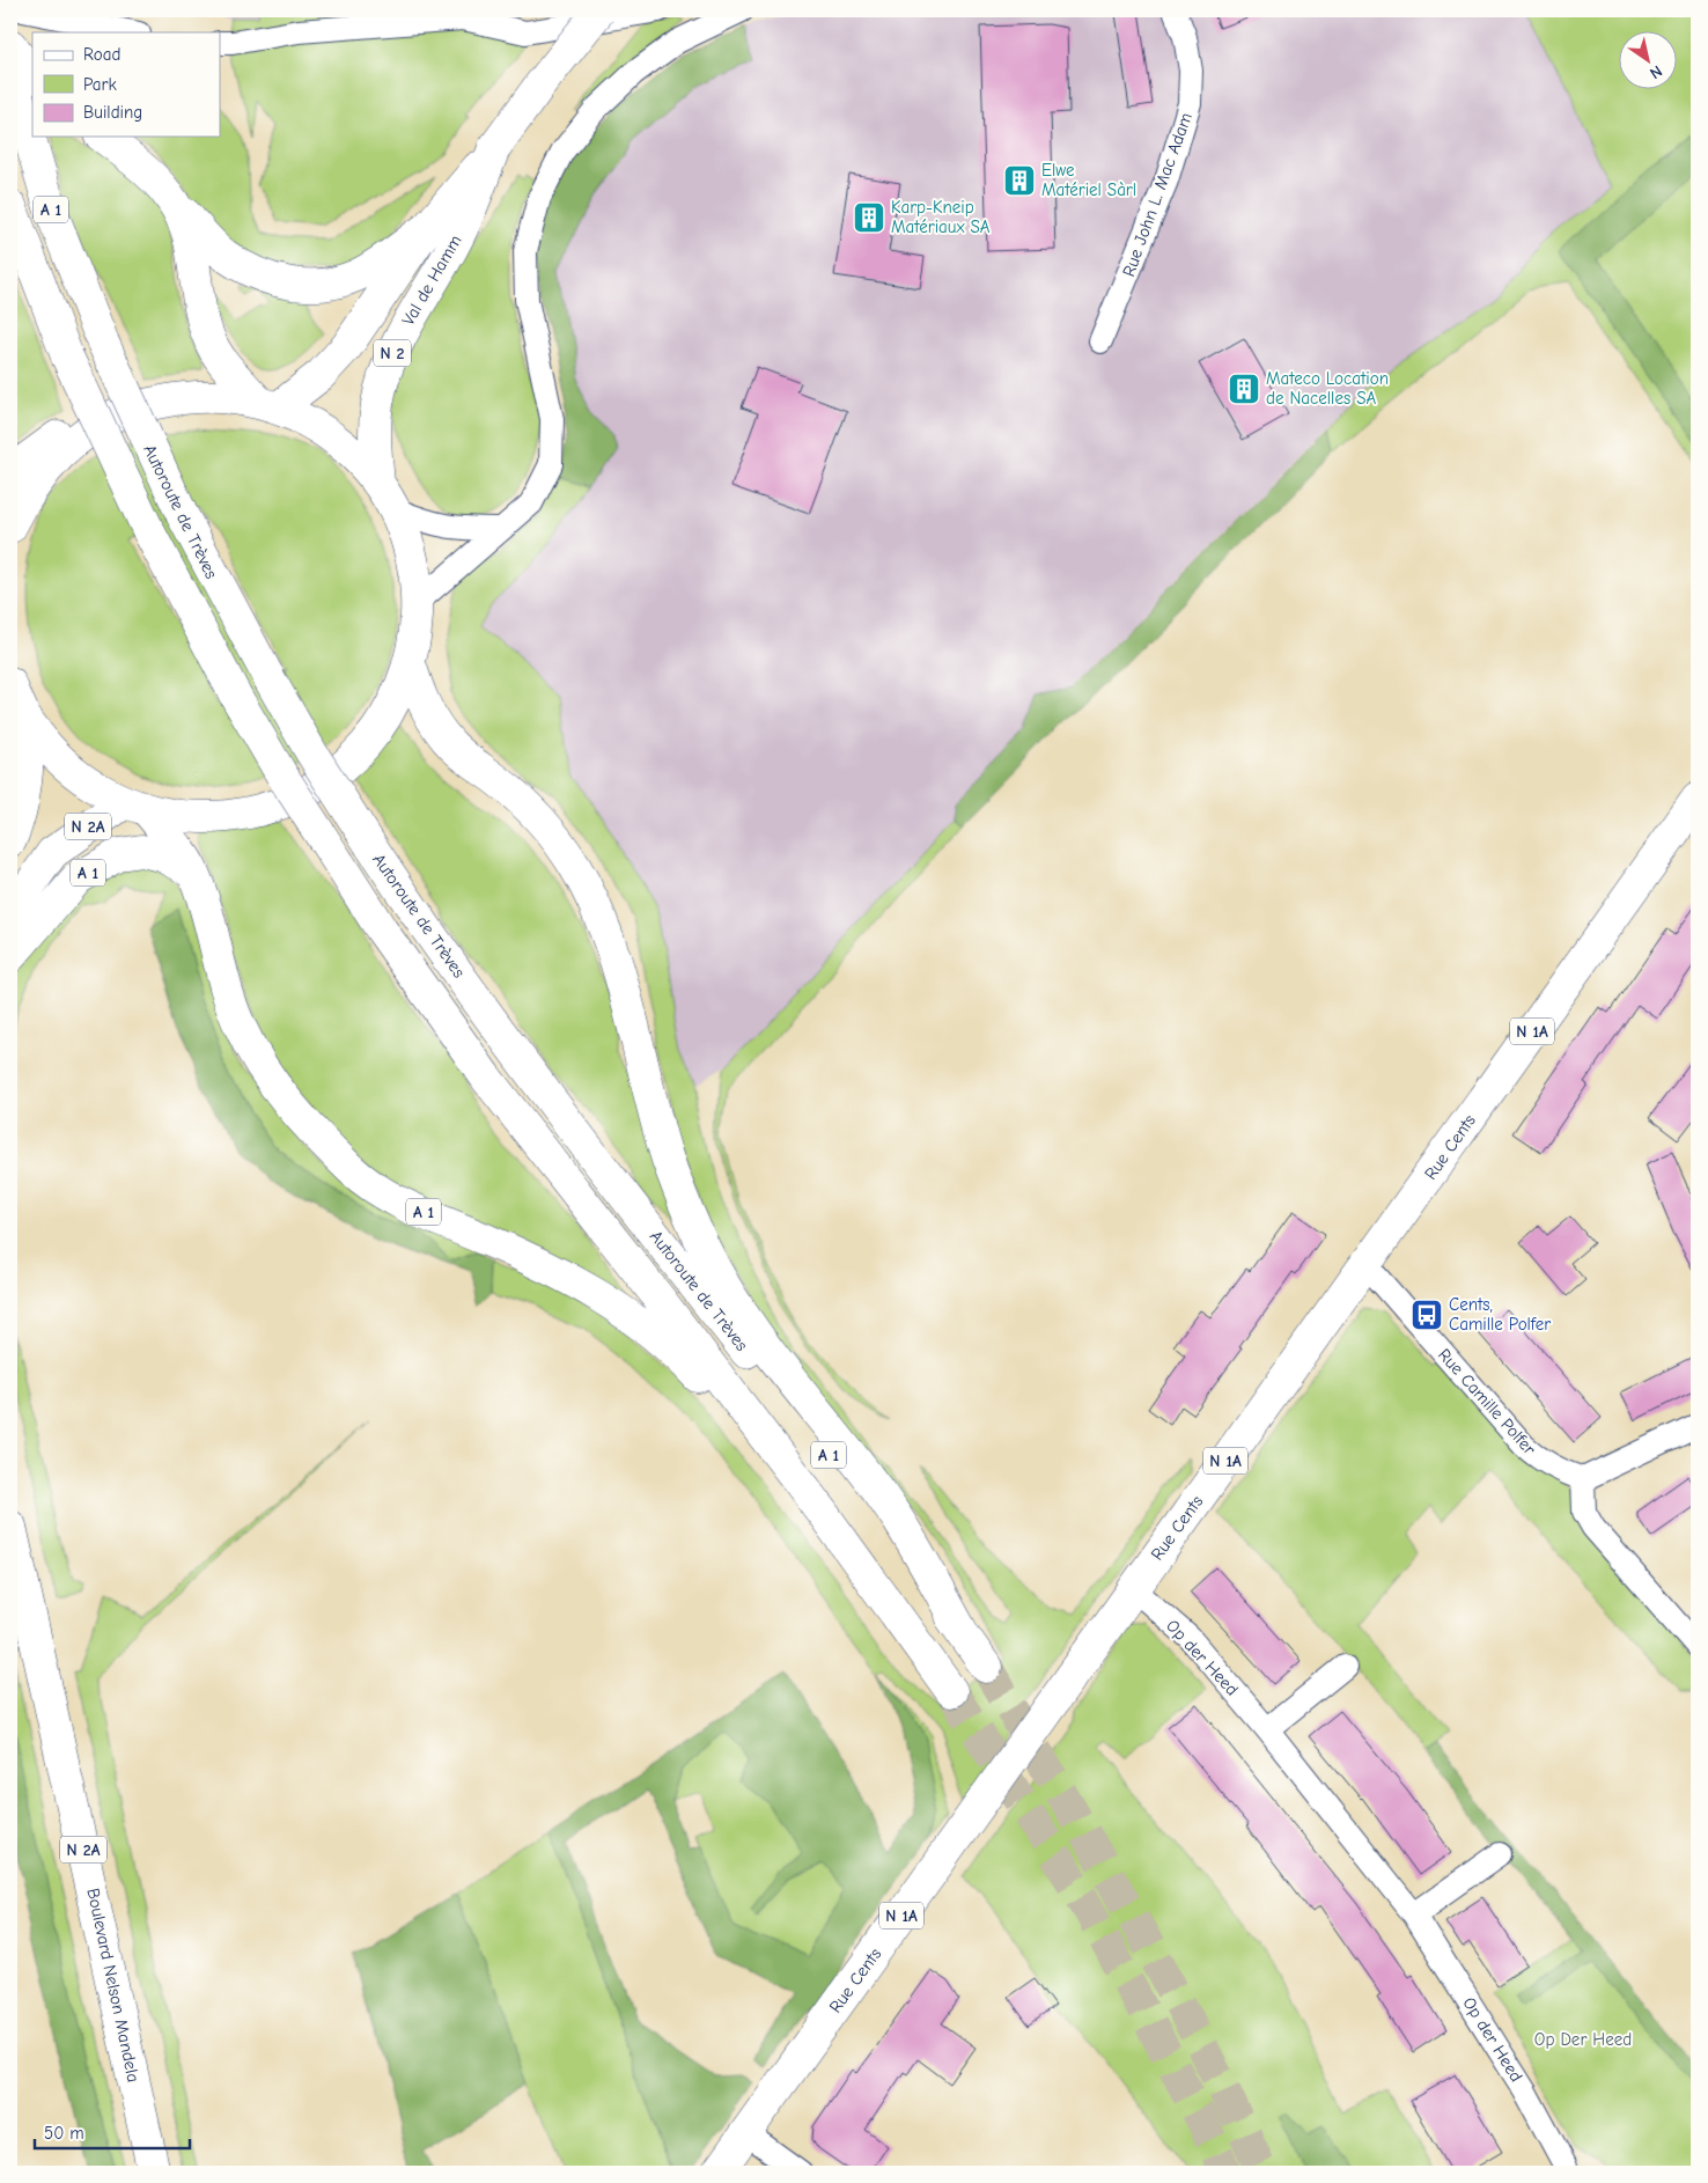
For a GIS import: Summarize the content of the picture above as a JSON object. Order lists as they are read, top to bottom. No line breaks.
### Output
{"streets":{"main road":["A 1","Val de Hamm","N 2","Autoroute de Trèves","N 2A","N 1A","Rue Cents","Boulevard Nelson Mandela"],"street":["Rue John L. Mac Adam","Rue Camille Polfer","Op der Heed"]},"crossings":[["A 1","Autoroute de Trèves"],["A 1","N 2A"],["Rue Cents","Rue Camille Polfer"],["Rue Cents","Op der Heed"]],"parks":["Op Der Heed"],"places":{"building":["Elwe Matériel Sàrl","Karp-Kneip Matériaux SA","Mateco Location de Nacelles SA"],"bus stop":["Cents, Camille Polfer"]},"legend":["Road","Park","Building"],"scale_bar":"50 m","north":"bottom right"}
